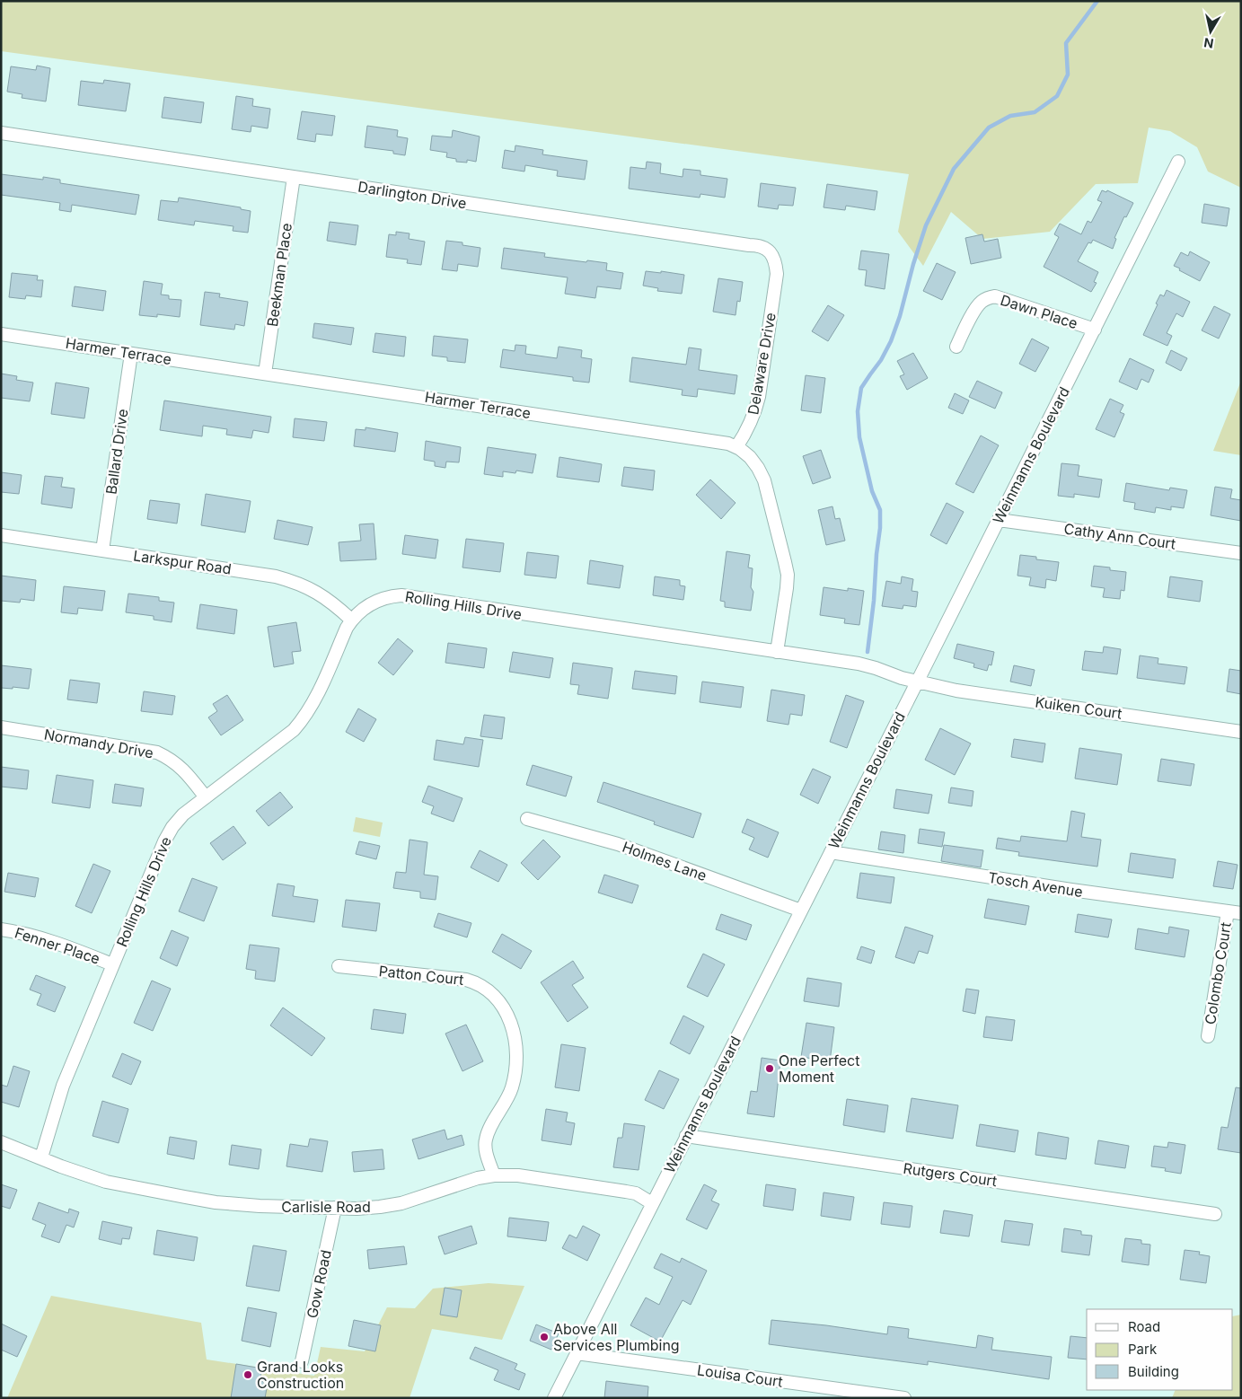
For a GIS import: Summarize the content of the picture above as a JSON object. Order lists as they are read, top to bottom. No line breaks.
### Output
{"streets":{"street":["Darlington Drive","Beekman Place","Dawn Place","Harmer Terrace","Delaware Drive","Ballard Drive","Weinmanns Boulevard","Cathy Ann Court","Larkspur Road","Rolling Hills Drive","Kuiken Court","Normandy Drive","Holmes Lane","Tosch Avenue","Fenner Place","Colombo Court","Patton Court","Rutgers Court","Carlisle Road","Gow Road","Louisa Court"]},"crossings":[["Darlington Drive","Beekman Place"],["Darlington Drive","Delaware Drive"],["Beekman Place","Harmer Terrace"],["Dawn Place","Weinmanns Boulevard"],["Harmer Terrace","Delaware Drive"],["Harmer Terrace","Ballard Drive"],["Harmer Terrace","Rolling Hills Drive"],["Ballard Drive","Larkspur Road"],["Weinmanns Boulevard","Cathy Ann Court"],["Weinmanns Boulevard","Rolling Hills Drive"],["Weinmanns Boulevard","Kuiken Court"],["Weinmanns Boulevard","Holmes Lane"],["Weinmanns Boulevard","Tosch Avenue"],["Weinmanns Boulevard","Rutgers Court"],["Weinmanns Boulevard","Carlisle Road"],["Weinmanns Boulevard","Louisa Court"],["Larkspur Road","Rolling Hills Drive"],["Rolling Hills Drive","Kuiken Court"],["Rolling Hills Drive","Normandy Drive"],["Rolling Hills Drive","Fenner Place"],["Rolling Hills Drive","Carlisle Road"],["Tosch Avenue","Colombo Court"],["Patton Court","Carlisle Road"],["Carlisle Road","Gow Road"]],"places":["One Perfect Moment","Above All Services Plumbing","Grand Looks Construction"],"legend":["Road","Park","Building"],"north":"bottom"}
